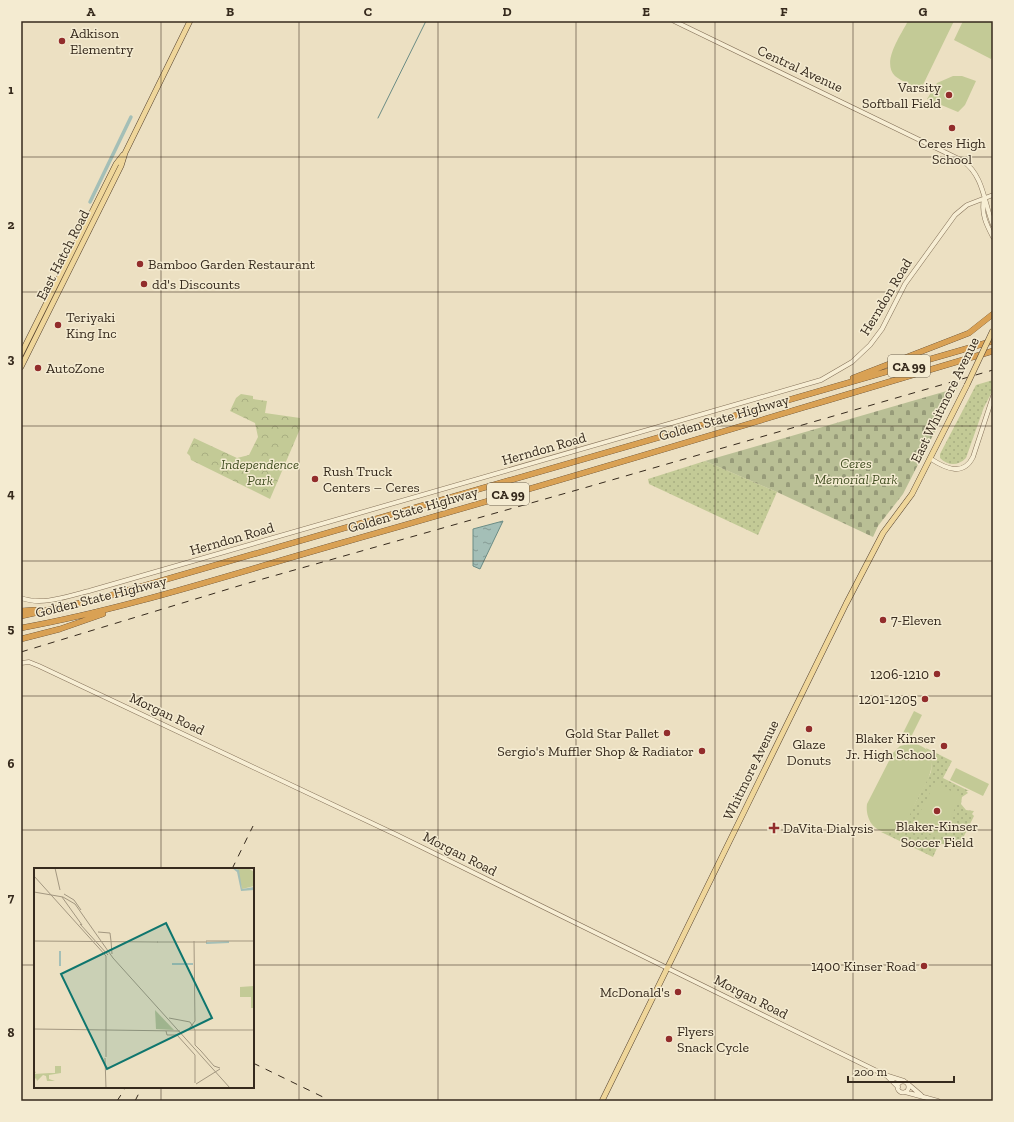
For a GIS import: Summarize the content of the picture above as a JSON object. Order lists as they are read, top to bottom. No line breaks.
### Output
{"streets":{"highway":["CA 99","Golden State Highway"],"main road":["East Hatch Road","East Whitmore Avenue","Whitmore Avenue"],"street":["Central Avenue","Herndon Road","Morgan Road"]},"crossings":[["Central Avenue","Herndon Road"],["East Whitmore Avenue","Whitmore Avenue"],["Morgan Road","Whitmore Avenue"]],"parks":["Ceres Memorial Park","Independence Park"],"places":{"other":["Adkison Elementry","Varsity Softball Field","Ceres High School","Bamboo Garden Restaurant","dd's Discounts","Teriyaki King Inc","AutoZone","Rush Truck Centers – Ceres","7-Eleven","1206-1210","1201-1205","Glaze Donuts","Gold Star Pallet","Blaker Kinser Jr. High School","Sergio's Muffler Shop & Radiator","Blaker-Kinser Soccer Field","1400 Kinser Road","McDonald's","Flyers Snack Cycle"],"health":["DaVita Dialysis"]},"scale_bar":"200 m","grid":{"columns":["A","B","C","D","E","F","G"],"rows":["1","2","3","4","5","6","7","8"]}}
